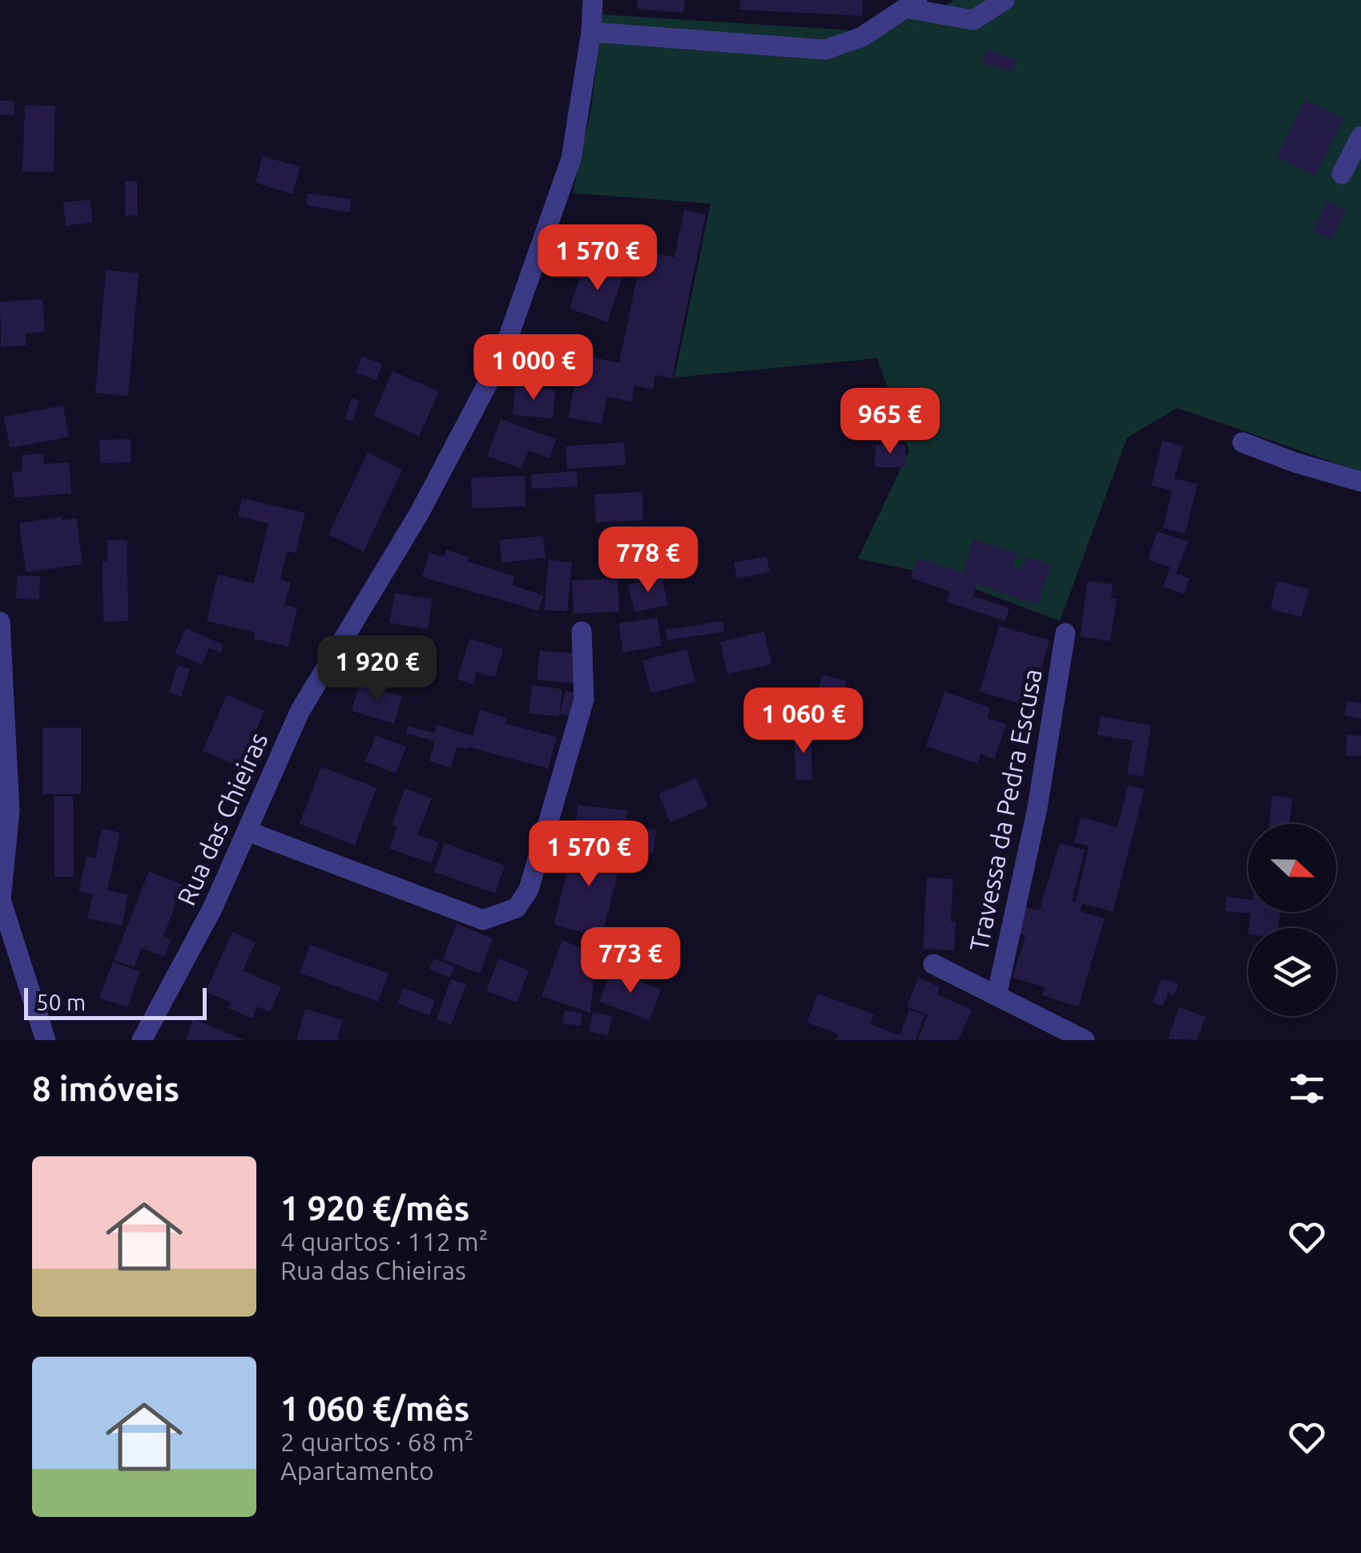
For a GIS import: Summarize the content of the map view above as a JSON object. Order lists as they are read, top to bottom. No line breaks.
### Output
{"streets":{"street":["Travessa da Pedra Escusa","Rua das Chieiras"]},"scale_bar":"50 m","north":"right","page":{"price":["1 570 €","1 000 €","965 €","778 €","1 920 €","1 060 €","1 570 €","773 €"],"scale":"50 m","heading":"8 imóveis","list":[{"name":"1 920 €/mês","note":"4 quartos · 112 m² · Rua das Chieiras"},{"name":"1 060 €/mês","note":"2 quartos · 68 m² · Apartamento"}]}}
